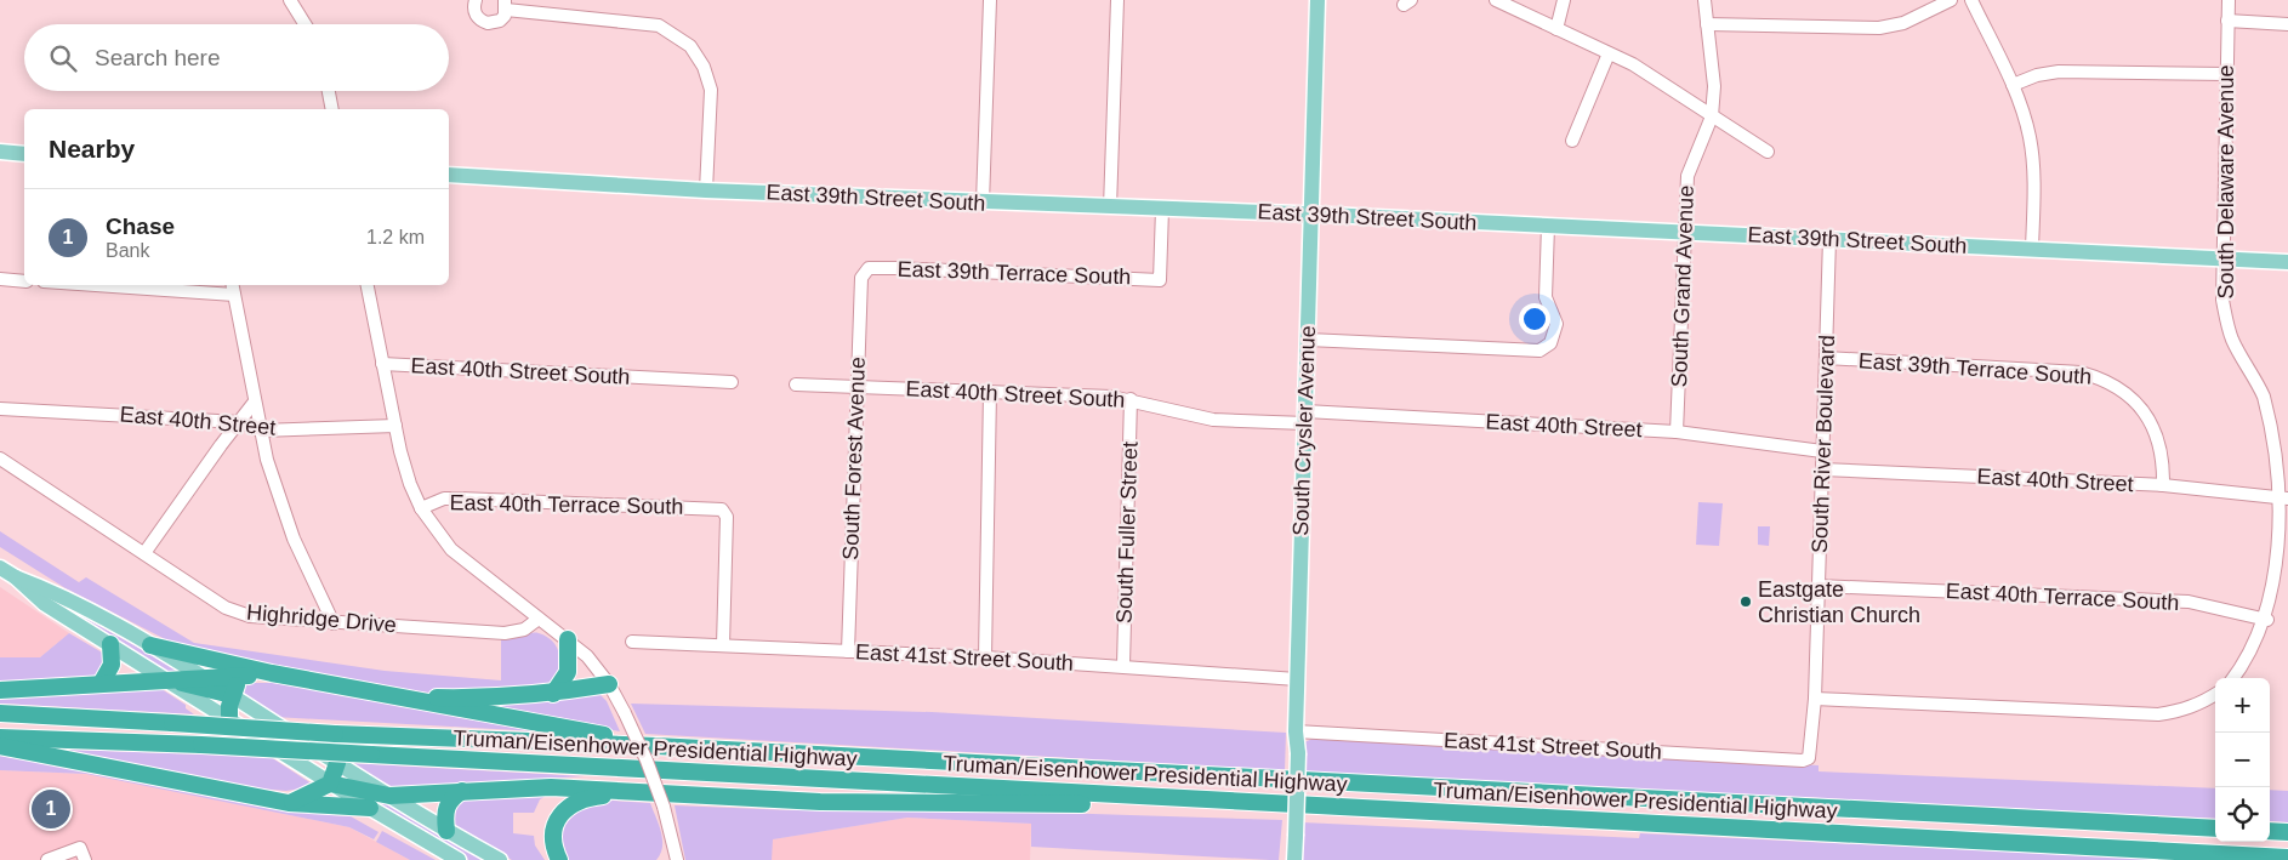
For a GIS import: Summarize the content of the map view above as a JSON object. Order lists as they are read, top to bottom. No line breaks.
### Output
{"streets":{"highway":["Truman/Eisenhower Presidential Highway"],"main road":["East 39th Street South","South Crysler Avenue"],"street":["South Delaware Avenue","East 39th Terrace South","South Grand Avenue","East 40th Street South","East 40th Street","South River Boulevard","South Forest Avenue","East 40th Terrace South","South Fuller Street","Highridge Drive","East 41st Street South"]},"crossings":[["South Delaware Avenue","East 39th Street South"],["South Delaware Avenue","East 40th Street"],["South Delaware Avenue","East 40th Terrace South"],["East 39th Street South","East 39th Terrace South"],["East 39th Street South","South Grand Avenue"],["East 39th Street South","South Crysler Avenue"],["East 39th Street South","South River Boulevard"],["East 39th Terrace South","East 40th Street"],["East 39th Terrace South","South River Boulevard"],["East 39th Terrace South","South Forest Avenue"],["South Grand Avenue","East 40th Street"],["East 40th Street South","East 40th Street"],["East 40th Street South","South Crysler Avenue"],["East 40th Street South","South Forest Avenue"],["East 40th Street South","South Fuller Street"],["East 40th Street","South Crysler Avenue"],["East 40th Street","South River Boulevard"],["South Crysler Avenue","East 41st Street South"],["South River Boulevard","East 40th Terrace South"],["South River Boulevard","East 41st Street South"],["South Forest Avenue","East 41st Street South"],["East 40th Terrace South","East 41st Street South"],["South Fuller Street","East 41st Street South"]],"places":["Eastgate Christian Church"],"page":{"search":"Search here","heading":"Nearby","list":[{"mark":"1","name":"Chase","note":"Bank","value":"1.2 km"}],"map_buttons":["+","−"],"pins":"1"}}
